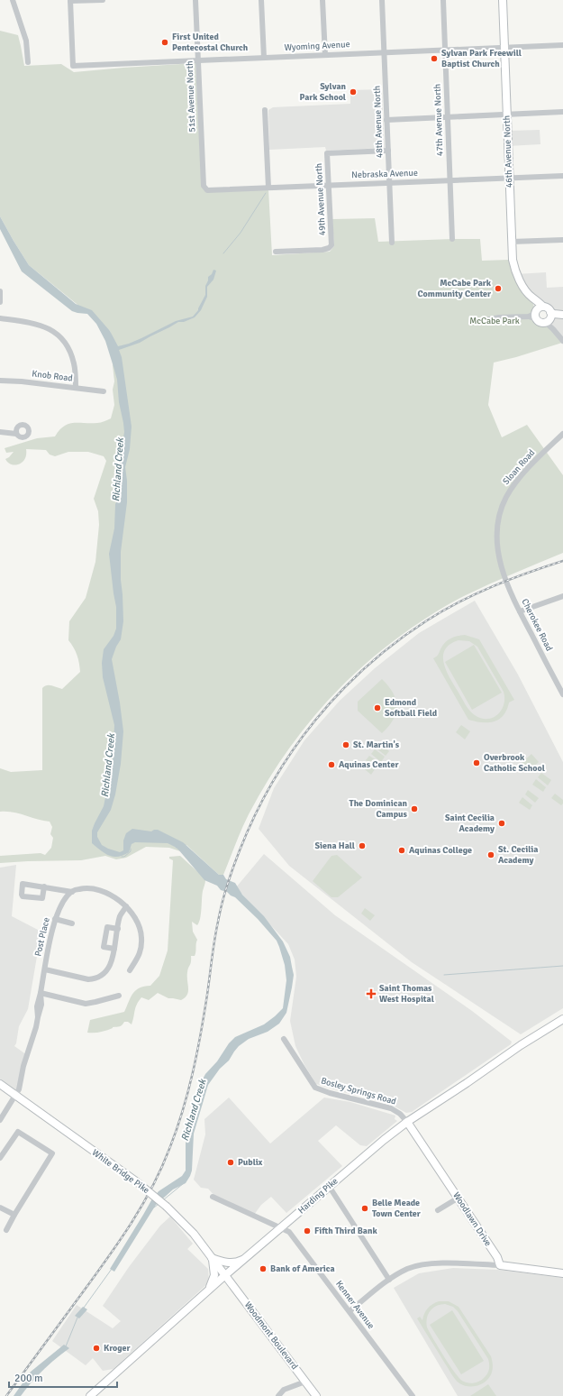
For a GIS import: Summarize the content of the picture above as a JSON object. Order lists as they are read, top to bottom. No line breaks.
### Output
{"streets":{"main road":["46th Avenue North","White Bridge Pike","Harding Pike","Woodlawn Drive","Woodmont Boulevard"],"street":["Wyoming Avenue","51st Avenue North","47th Avenue North","48th Avenue North","Nebraska Avenue","49th Avenue North","Knob Road","Sloan Road","Cherokee Road","Post Place","Bosley Springs Road","Kenner Avenue"]},"crossings":[["Wyoming Avenue","51st Avenue North"],["Wyoming Avenue","47th Avenue North"],["Wyoming Avenue","48th Avenue North"],["Wyoming Avenue","46th Avenue North"],["51st Avenue North","Nebraska Avenue"],["47th Avenue North","Nebraska Avenue"],["48th Avenue North","Nebraska Avenue"],["48th Avenue North","49th Avenue North"],["46th Avenue North","Nebraska Avenue"],["Nebraska Avenue","49th Avenue North"],["Sloan Road","Cherokee Road"],["Post Place","White Bridge Pike"],["Bosley Springs Road","Harding Pike"],["Bosley Springs Road","Woodlawn Drive"],["White Bridge Pike","Harding Pike"],["White Bridge Pike","Woodmont Boulevard"],["Harding Pike","Woodlawn Drive"],["Harding Pike","Kenner Avenue"],["Harding Pike","Woodmont Boulevard"]],"water":["Richland Creek"],"parks":["McCabe Park"],"places":{"other":["First United Pentecostal Church","Sylvan Park Freewill Baptist Church","Sylvan Park School","McCabe Park Community Center","Edmond Softball Field","St. Martin's","Overbrook Catholic School","Aquinas Center","The Dominican Campus","Saint Cecilia Academy","Siena Hall","Aquinas College","St. Cecilia Academy","Publix","Belle Meade Town Center","Fifth Third Bank","Bank of America","Kroger"],"health":["Saint Thomas West Hospital"]},"scale_bar":"200 m"}
